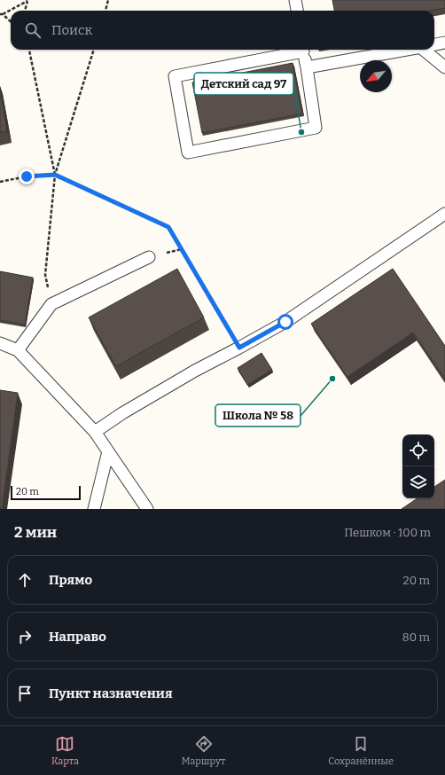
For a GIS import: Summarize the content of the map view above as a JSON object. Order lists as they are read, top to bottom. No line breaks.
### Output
{"places":["Детский сад 97","Школа № 58"],"scale_bar":"20 m","north":"bottom left","page":{"search":"Поиск","scale":"20 m","heading":["2 мин","Пешком · 100 m"],"list":[["Прямо","20 m"],["Направо","80 m"],"Пункт назначения"],"nav":["Карта","Маршрут","Сохранённые"]}}
